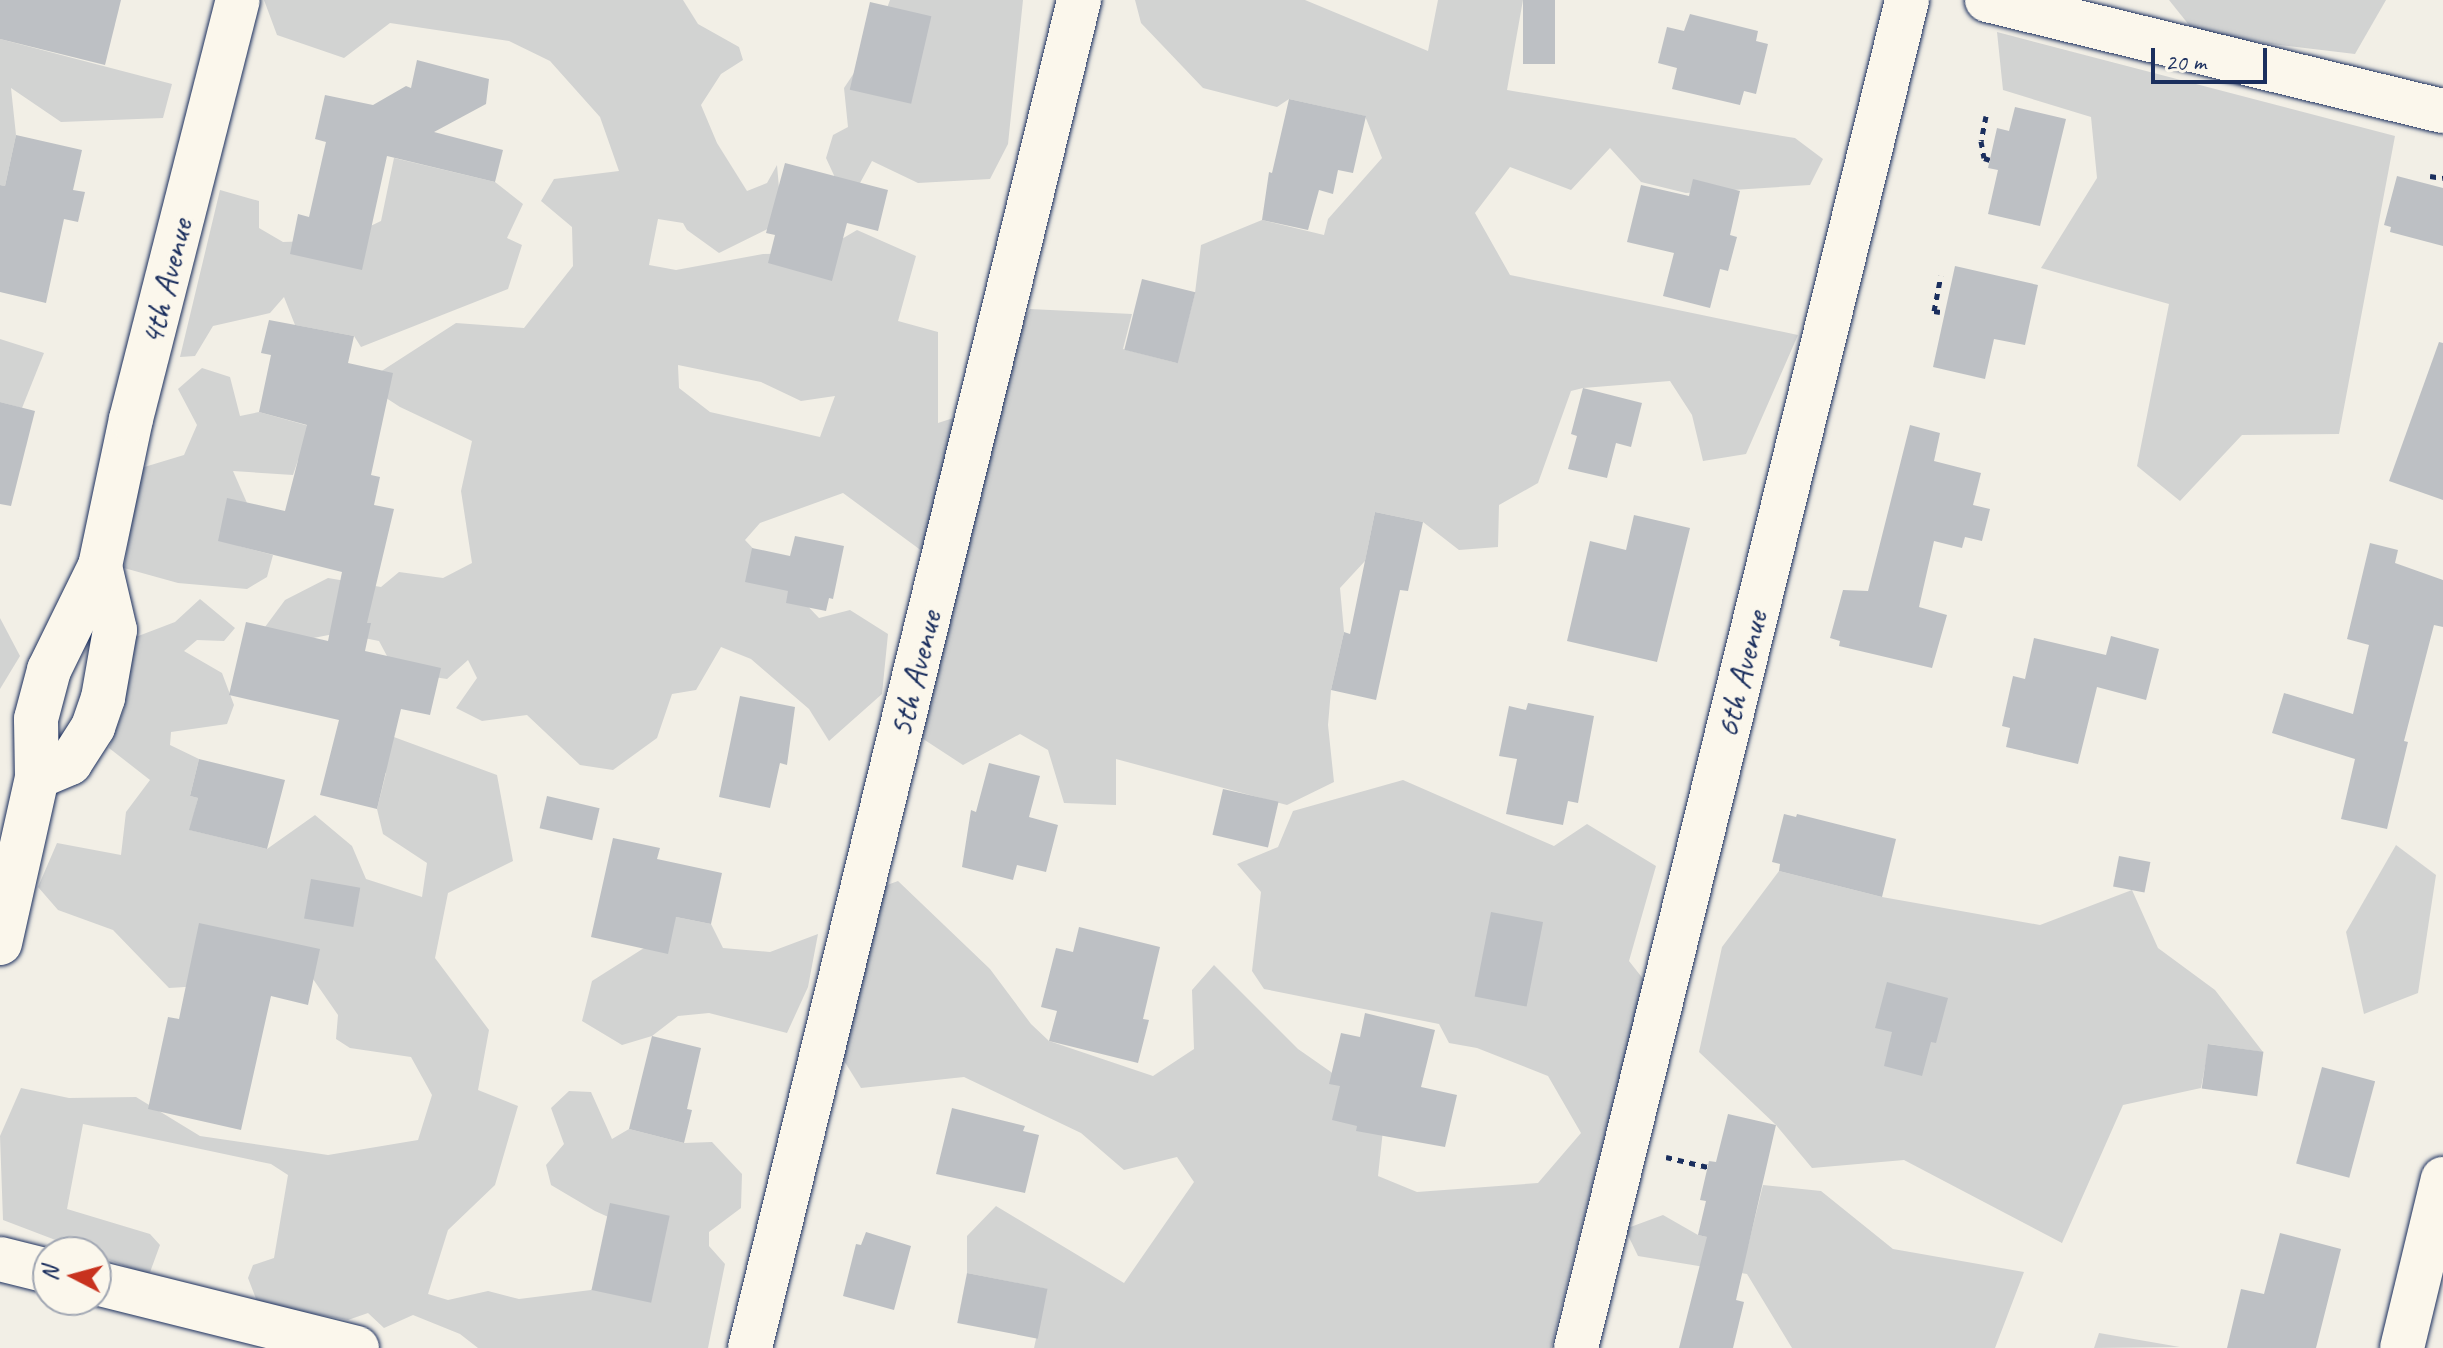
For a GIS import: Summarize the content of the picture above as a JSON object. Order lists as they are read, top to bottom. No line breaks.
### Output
{"streets":{"street":["4th Avenue","5th Avenue","6th Avenue"]},"scale_bar":"20 m","north":"left"}
